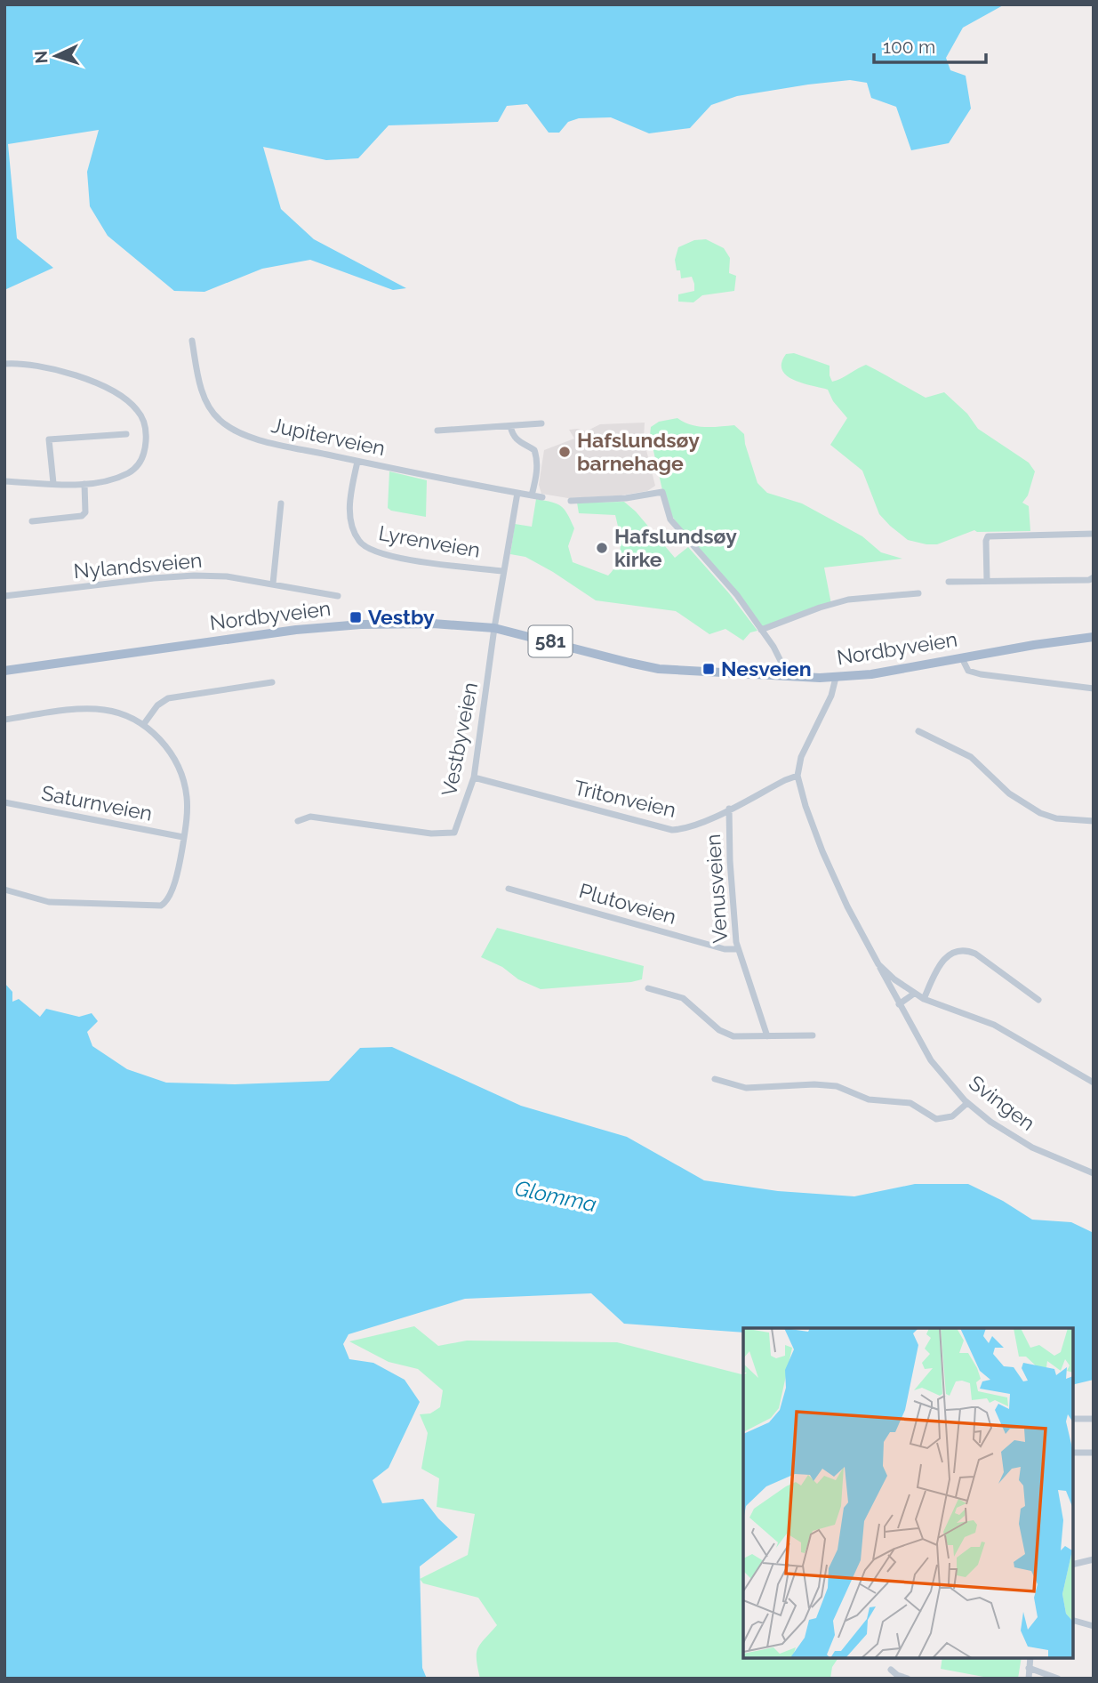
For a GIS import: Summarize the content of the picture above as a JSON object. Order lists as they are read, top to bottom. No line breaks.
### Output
{"streets":{"main road":["Nordbyveien","581"],"street":["Jupiterveien","Lyrenveien","Nylandsveien","Vestbyveien","Tritonveien","Saturnveien","Venusveien","Plutoveien","Svingen"]},"crossings":[["Jupiterveien","Lyrenveien"],["Jupiterveien","Vestbyveien"],["Lyrenveien","Vestbyveien"],["Nordbyveien","Vestbyveien"],["Vestbyveien","Tritonveien"],["Tritonveien","Venusveien"],["Venusveien","Plutoveien"]],"water":["Glomma"],"places":{"other":["Hafslundsøy barnehage","Hafslundsøy kirke"],"transit":["Vestby","Nesveien"]},"scale_bar":"100 m","north":"left"}
